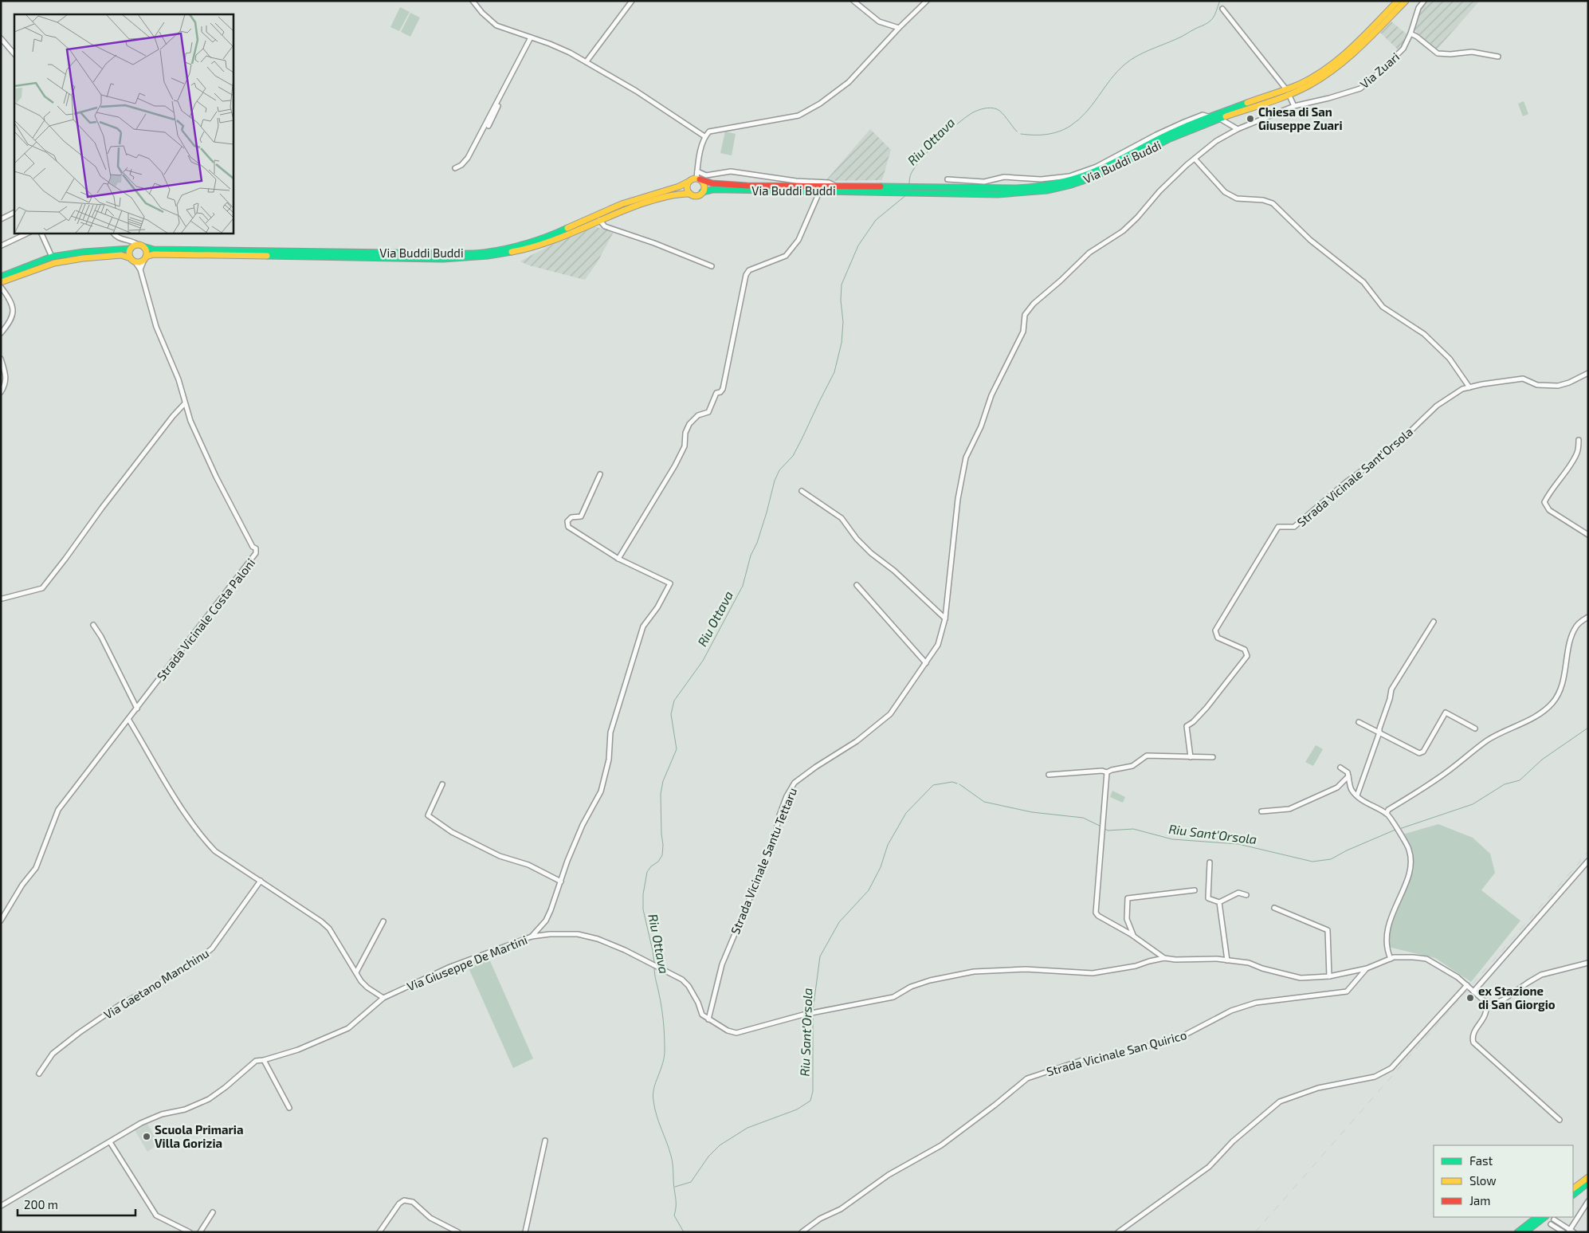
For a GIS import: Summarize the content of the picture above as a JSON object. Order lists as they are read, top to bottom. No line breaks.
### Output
{"streets":{"main road":["Via Buddi Buddi"],"street":["Via Zuari","Strada Vicinale Sant'Orsola","Strada Vicinale Costa Paloni","Strada Vicinale Santu Tettaru","Via Giuseppe De Martini","Via Gaetano Manchinu","Strada Vicinale San Quirico"]},"crossings":[["Via Zuari","Strada Vicinale Santu Tettaru"],["Via Buddi Buddi","Strada Vicinale Costa Paloni"],["Strada Vicinale Santu Tettaru","Via Giuseppe De Martini"],["Via Giuseppe De Martini","Strada Vicinale San Quirico"]],"water":["Riu Ottava","Riu Sant'Orsola"],"places":["Chiesa di San Giuseppe Zuari","ex Stazione di San Giorgio","Scuola Primaria Villa Gorizia"],"legend":["Fast","Slow","Jam"],"scale_bar":"200 m"}
